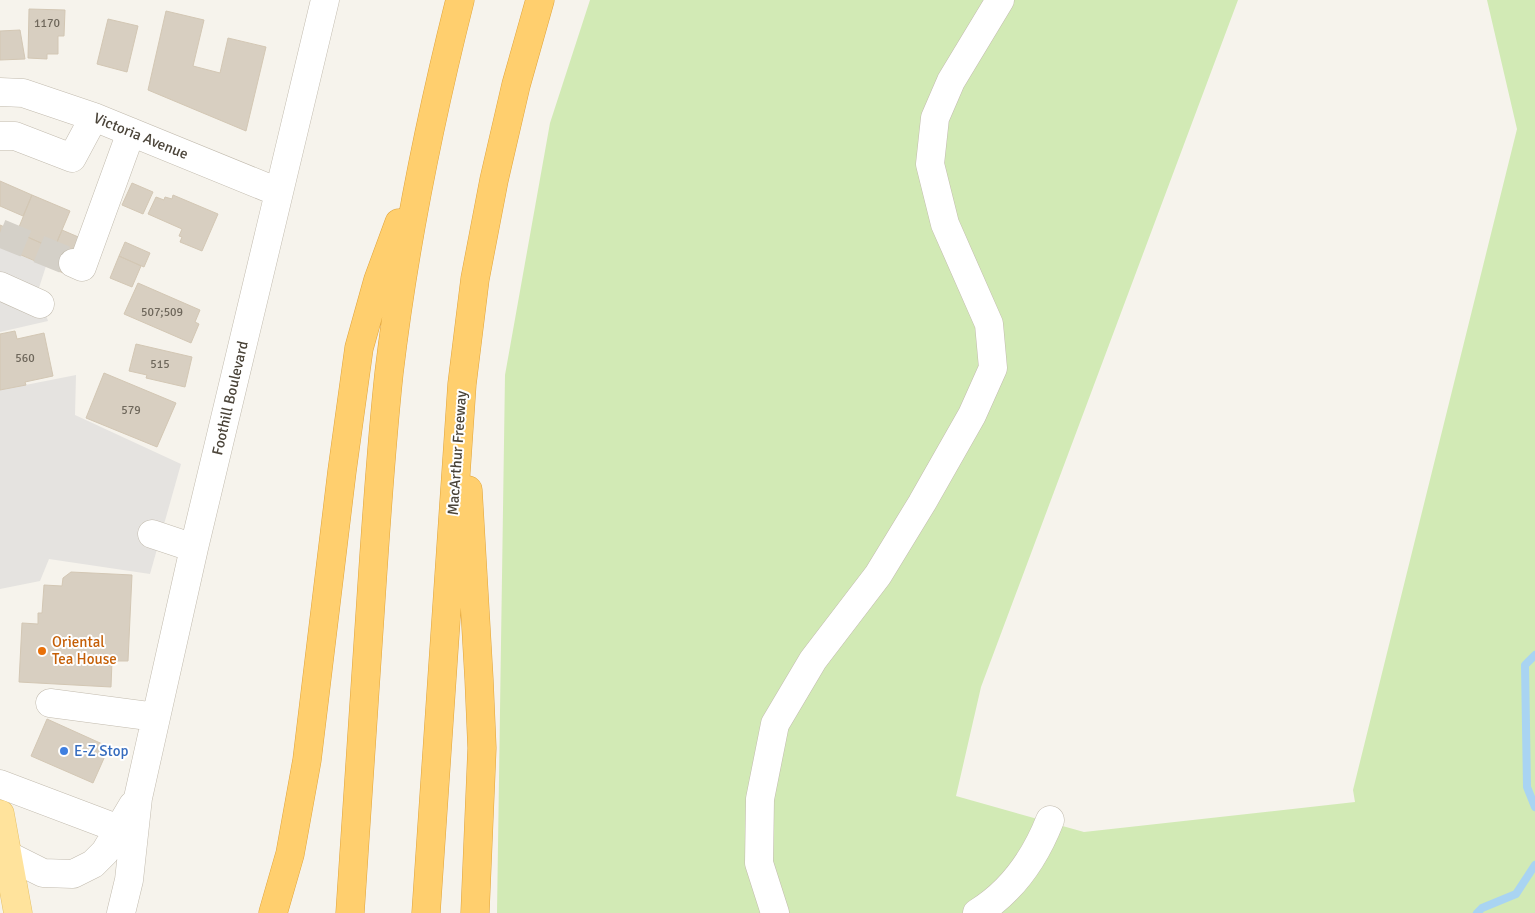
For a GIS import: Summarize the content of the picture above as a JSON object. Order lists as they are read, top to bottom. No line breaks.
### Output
{"streets":{"highway":["MacArthur Freeway"],"street":["Victoria Avenue","Foothill Boulevard"]},"crossings":[["Victoria Avenue","Foothill Boulevard"]],"places":["Oriental Tea House","E-Z Stop"],"house_numbers":["1170","507;509","560","515","579"]}
